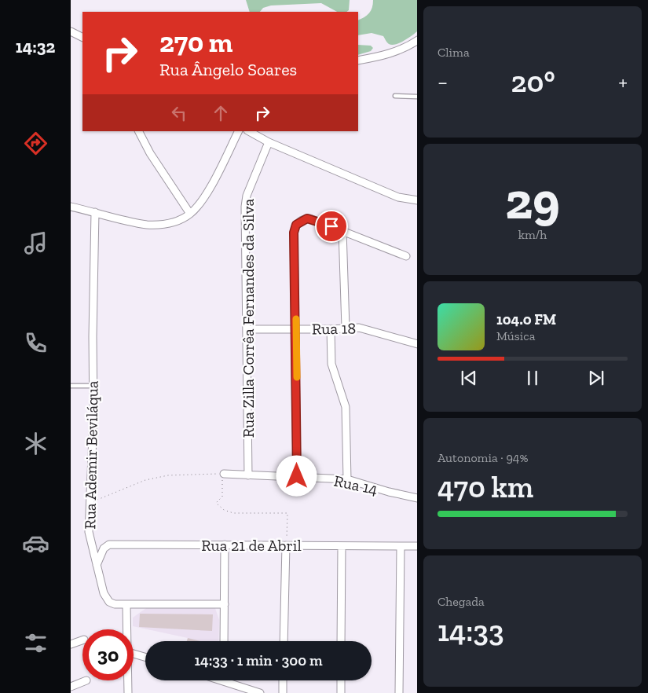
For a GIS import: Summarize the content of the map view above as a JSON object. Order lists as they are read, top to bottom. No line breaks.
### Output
{"streets":{"street":["Rua Zilla Corrêa Fernandes da Silva","Rua 18","Rua Ademir Beviláqua","Rua 14","Rua 21 de Abril"]},"crossings":[["Rua Zilla Corrêa Fernandes da Silva","Rua 18"],["Rua Zilla Corrêa Fernandes da Silva","Rua 14"],["Rua Ademir Beviláqua","Rua 21 de Abril"]],"page":{"tabs":"14:32","tile":["Clima",["29","km/h"],["Autonomia · 94%","470 km"],["Chegada","14:33"]],"turn":["270 m","Rua Ângelo Soares"],"heat":["−","20°","+"],"song":["104.0 FM","Música"],"limit":"30","trip":"14:33 · 1 min · 300 m"}}
